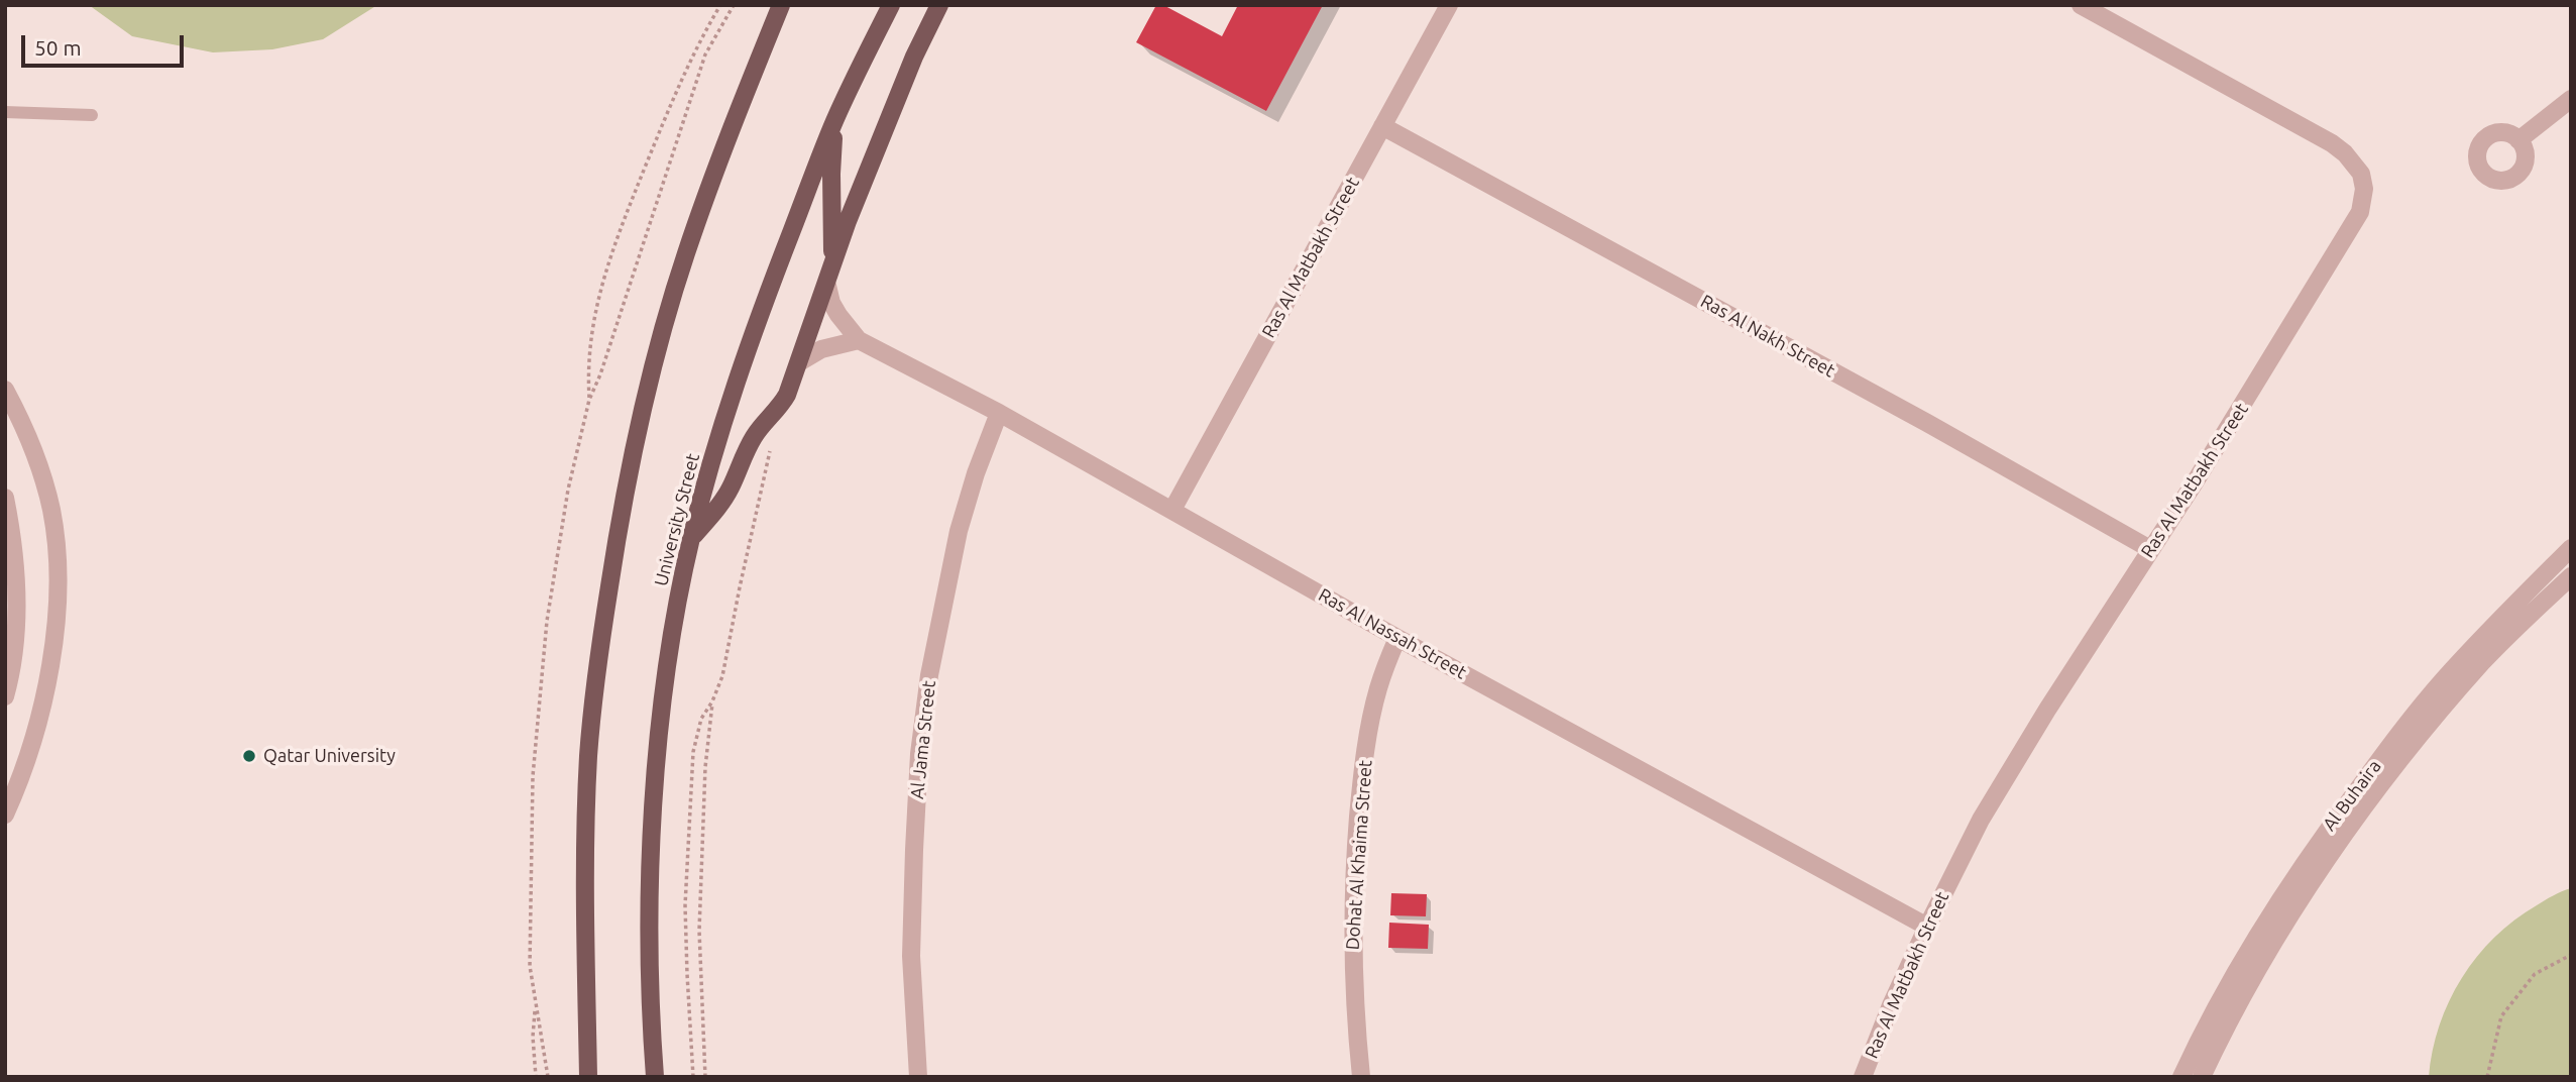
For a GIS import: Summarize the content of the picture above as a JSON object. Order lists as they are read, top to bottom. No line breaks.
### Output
{"streets":{"main road":["University Street"],"street":["Ras Al Matbakh Street","Ras Al Nakh Street","Ras Al Nassah Street","Al Jama Street","Al Buhaira","Dohat Al Khaima Street"]},"crossings":[["Ras Al Matbakh Street","Ras Al Nakh Street"],["Ras Al Matbakh Street","Ras Al Nassah Street"],["Ras Al Nassah Street","Al Jama Street"],["Ras Al Nassah Street","Dohat Al Khaima Street"]],"places":["Qatar University"],"scale_bar":"50 m"}
